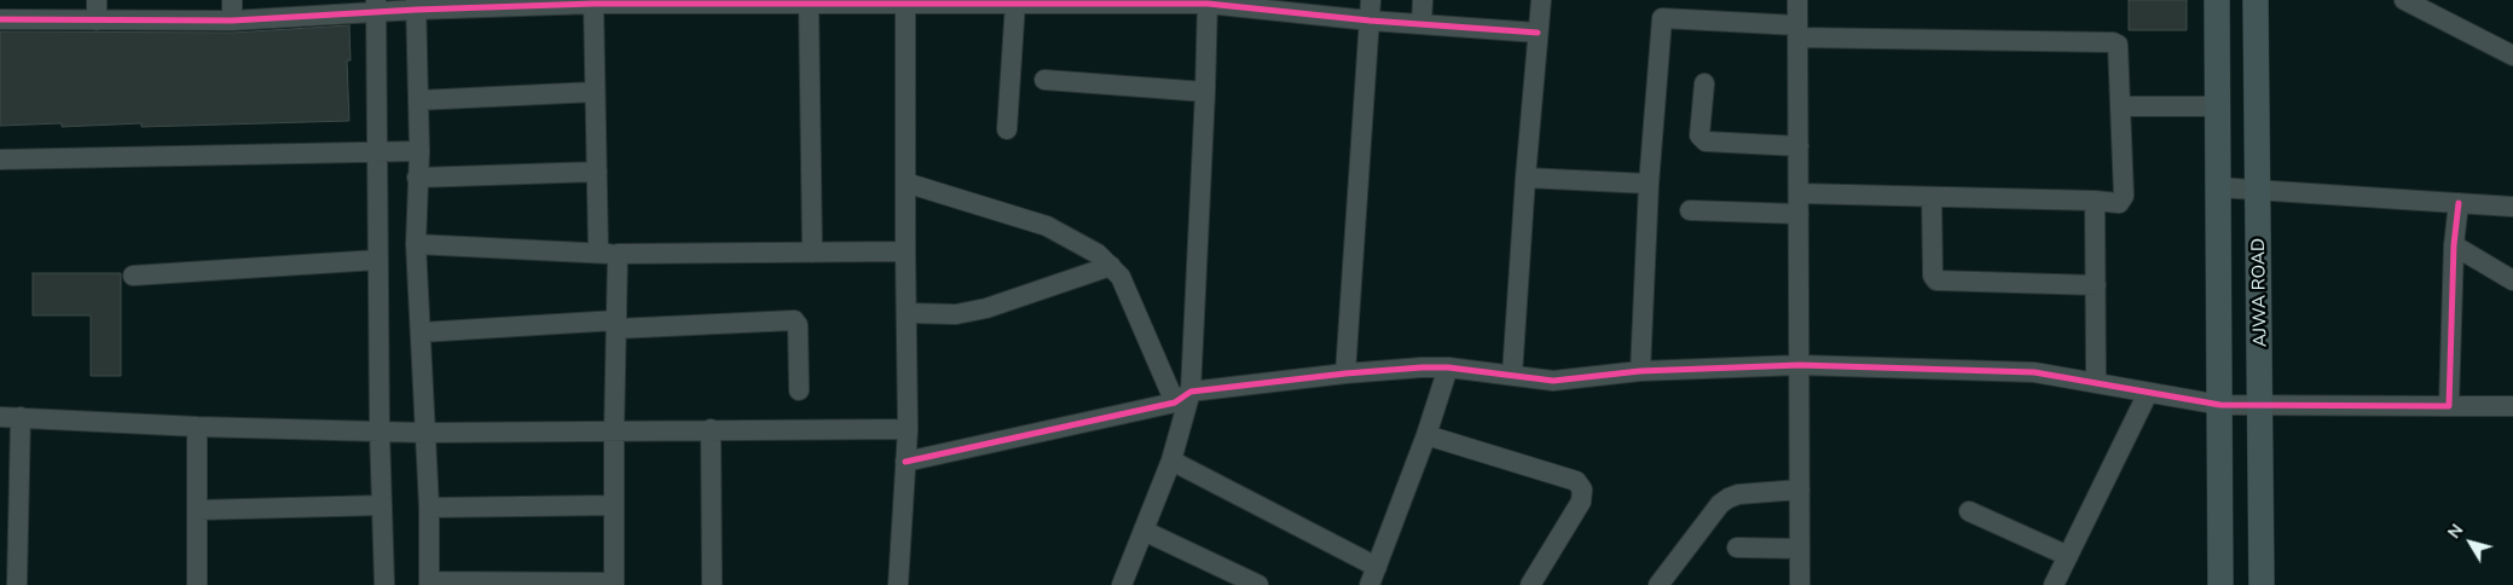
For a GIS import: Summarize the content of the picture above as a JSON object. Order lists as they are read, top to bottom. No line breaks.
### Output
{"streets":{"main road":["AJWA ROAD"]},"north":"top left"}
